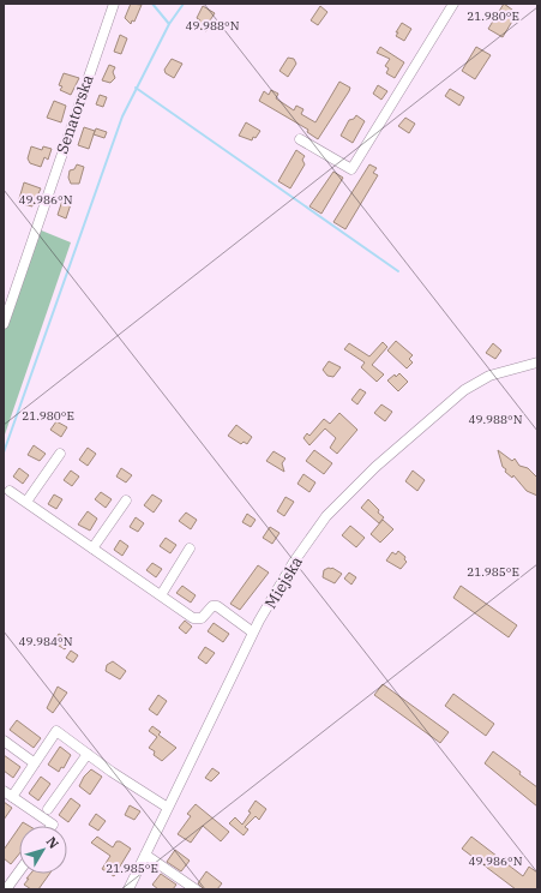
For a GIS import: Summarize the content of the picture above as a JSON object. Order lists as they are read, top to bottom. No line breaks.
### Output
{"streets":{"street":["Senatorska","Miejska"]},"north":"top right","coordinates":["21.980°E","49.988°N","49.986°N","21.985°E","49.984°N"]}
